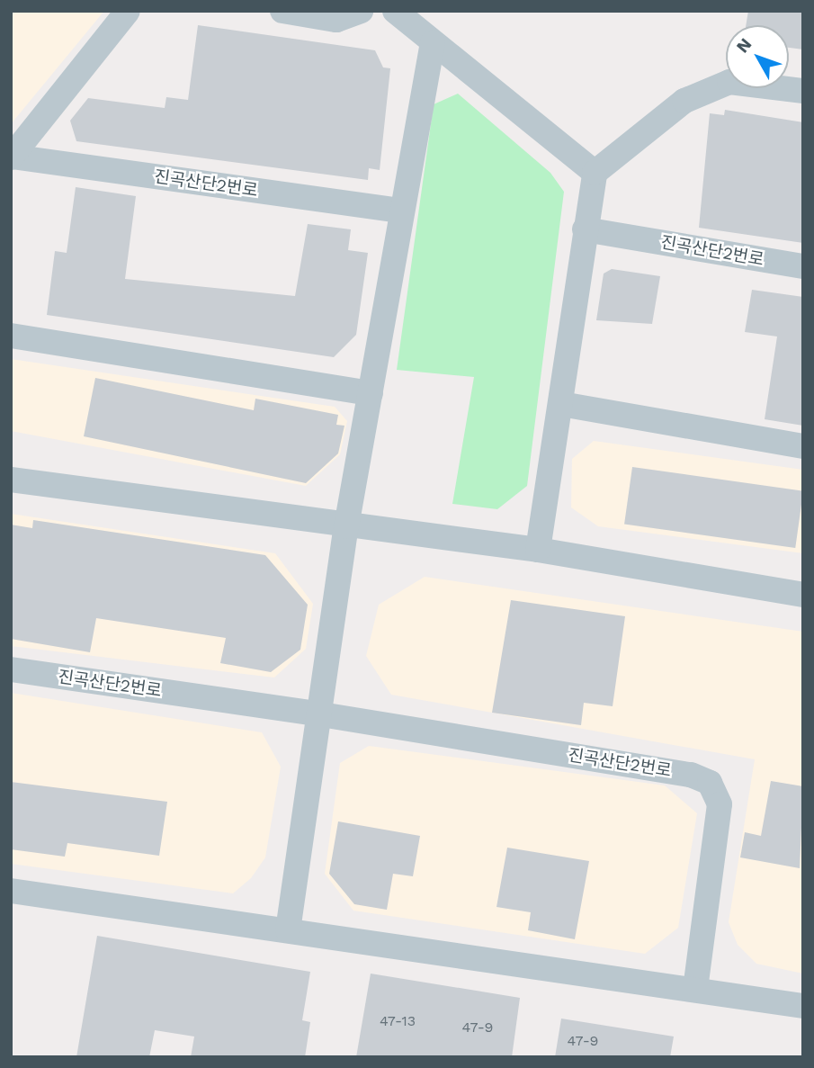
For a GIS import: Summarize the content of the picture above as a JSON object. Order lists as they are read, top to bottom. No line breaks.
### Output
{"streets":{"street":["진곡산단2번로"]},"house_numbers":["47-13","47-9","47-9"],"north":"top left"}
